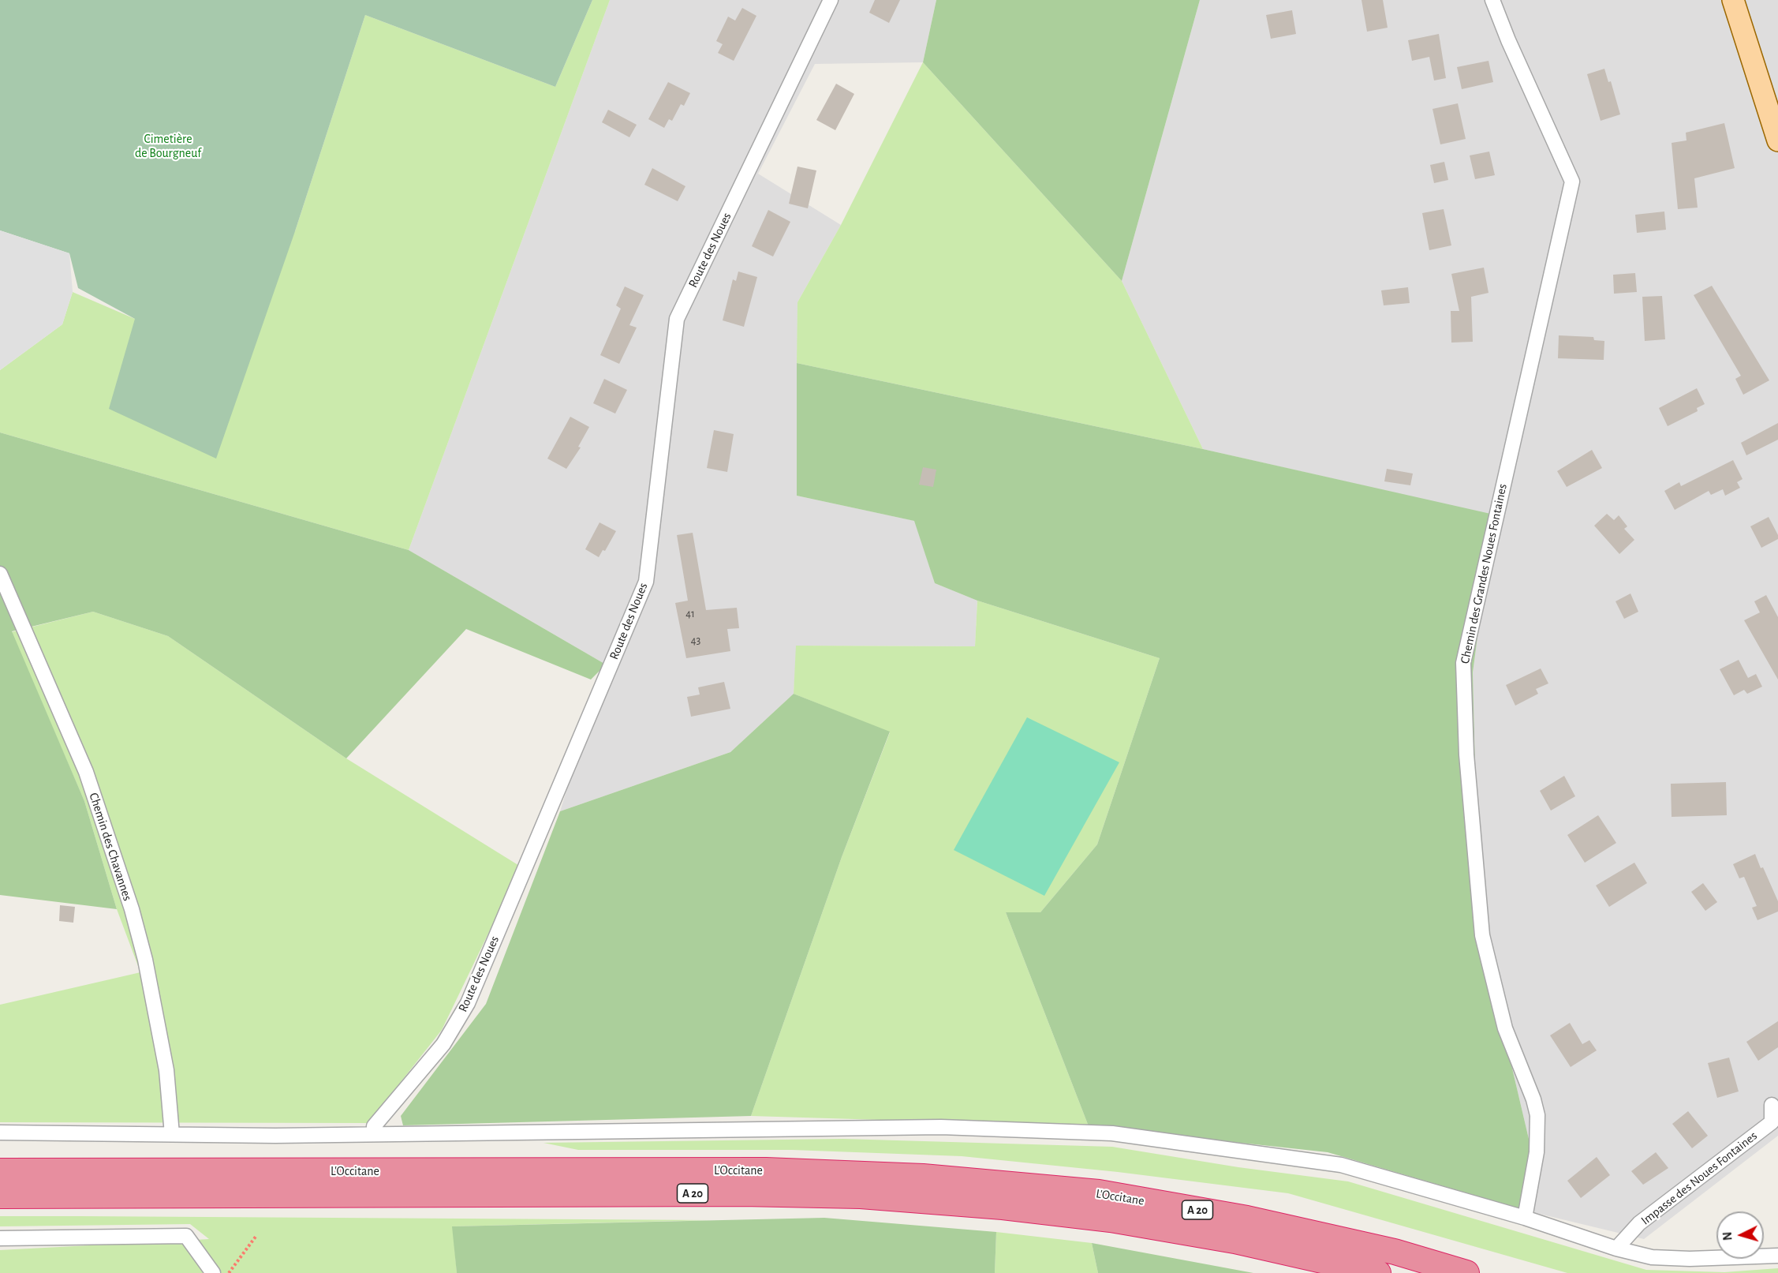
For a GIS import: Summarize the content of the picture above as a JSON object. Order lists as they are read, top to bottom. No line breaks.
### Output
{"streets":{"highway":["L'Occitane","A 20"],"street":["Route des Noues","Chemin des Grandes Noues Fontaines","Chemin des Chavannes","Impasse des Noues Fontaines"]},"parks":["Cimetière de Bourgneuf"],"house_numbers":["41","43"],"north":"left"}
